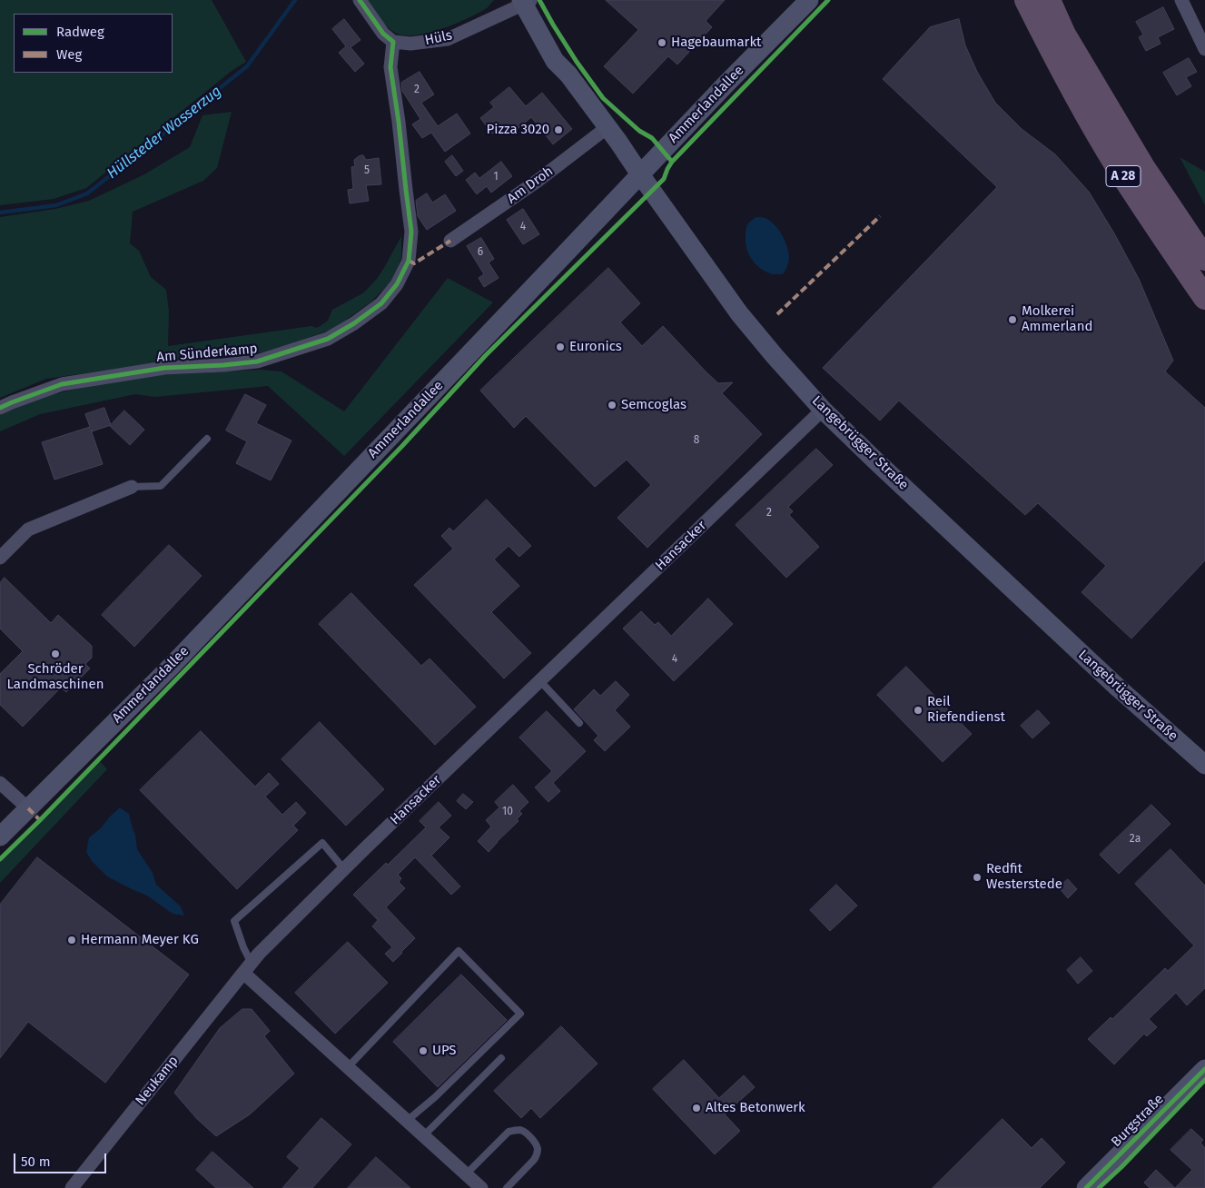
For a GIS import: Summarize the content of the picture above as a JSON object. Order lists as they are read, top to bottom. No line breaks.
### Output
{"streets":{"highway":["A 28"],"street":["Hüls","Ammerlandallee","Am Droh","Am Sünderkamp","Langebrügger Straße","Hansacker","Neukamp","Burgstraße"]},"crossings":[["Hüls","Am Sünderkamp"],["Hüls","Langebrügger Straße"],["Ammerlandallee","Langebrügger Straße"],["Am Droh","Langebrügger Straße"],["Langebrügger Straße","Hansacker"],["Hansacker","Neukamp"]],"water":["Hüllsteder Wasserzug"],"places":["Hagebaumarkt","Pizza 3020","Molkerei Ammerland","Euronics","Semcoglas","Schröder Landmaschinen","Reil Riefendienst","Redfit Westerstede","Hermann Meyer KG","UPS","Altes Betonwerk"],"house_numbers":["2","5","1","4","6","8","2","4","10","2a"],"legend":["Radweg","Weg"],"scale_bar":"50 m"}
